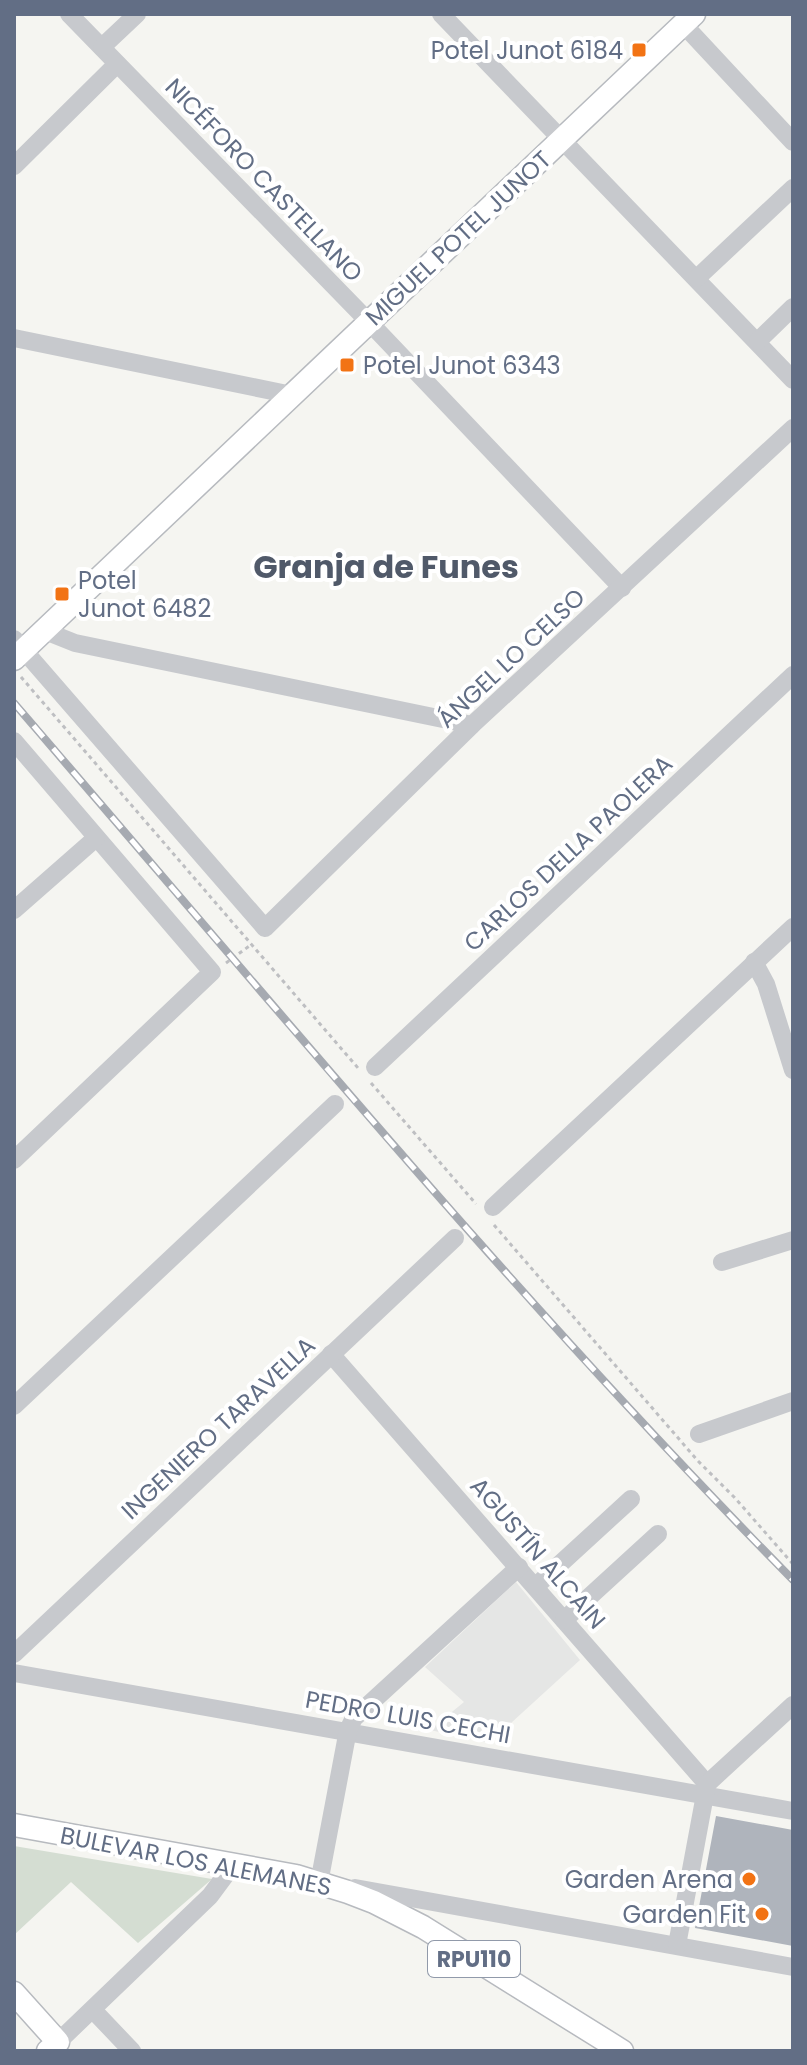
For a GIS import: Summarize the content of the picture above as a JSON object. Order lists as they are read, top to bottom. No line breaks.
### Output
{"streets":{"main road":["MIGUEL POTEL JUNOT","BULEVAR LOS ALEMANES","RPU110"],"street":["NICÉFORO CASTELLANO","ÁNGEL LO CELSO","CARLOS DELLA PAOLERA","INGENIERO TARAVELLA","AGUSTÍN ALCAIN","PEDRO LUIS CECHI"]},"crossings":[["NICÉFORO CASTELLANO","MIGUEL POTEL JUNOT"],["NICÉFORO CASTELLANO","ÁNGEL LO CELSO"],["INGENIERO TARAVELLA","AGUSTÍN ALCAIN"],["AGUSTÍN ALCAIN","PEDRO LUIS CECHI"]],"districts":["Granja de Funes"],"places":{"transit":["Potel Junot 6184","Potel Junot 6343","Potel Junot 6482"],"other":["Garden Arena","Garden Fit"]}}
